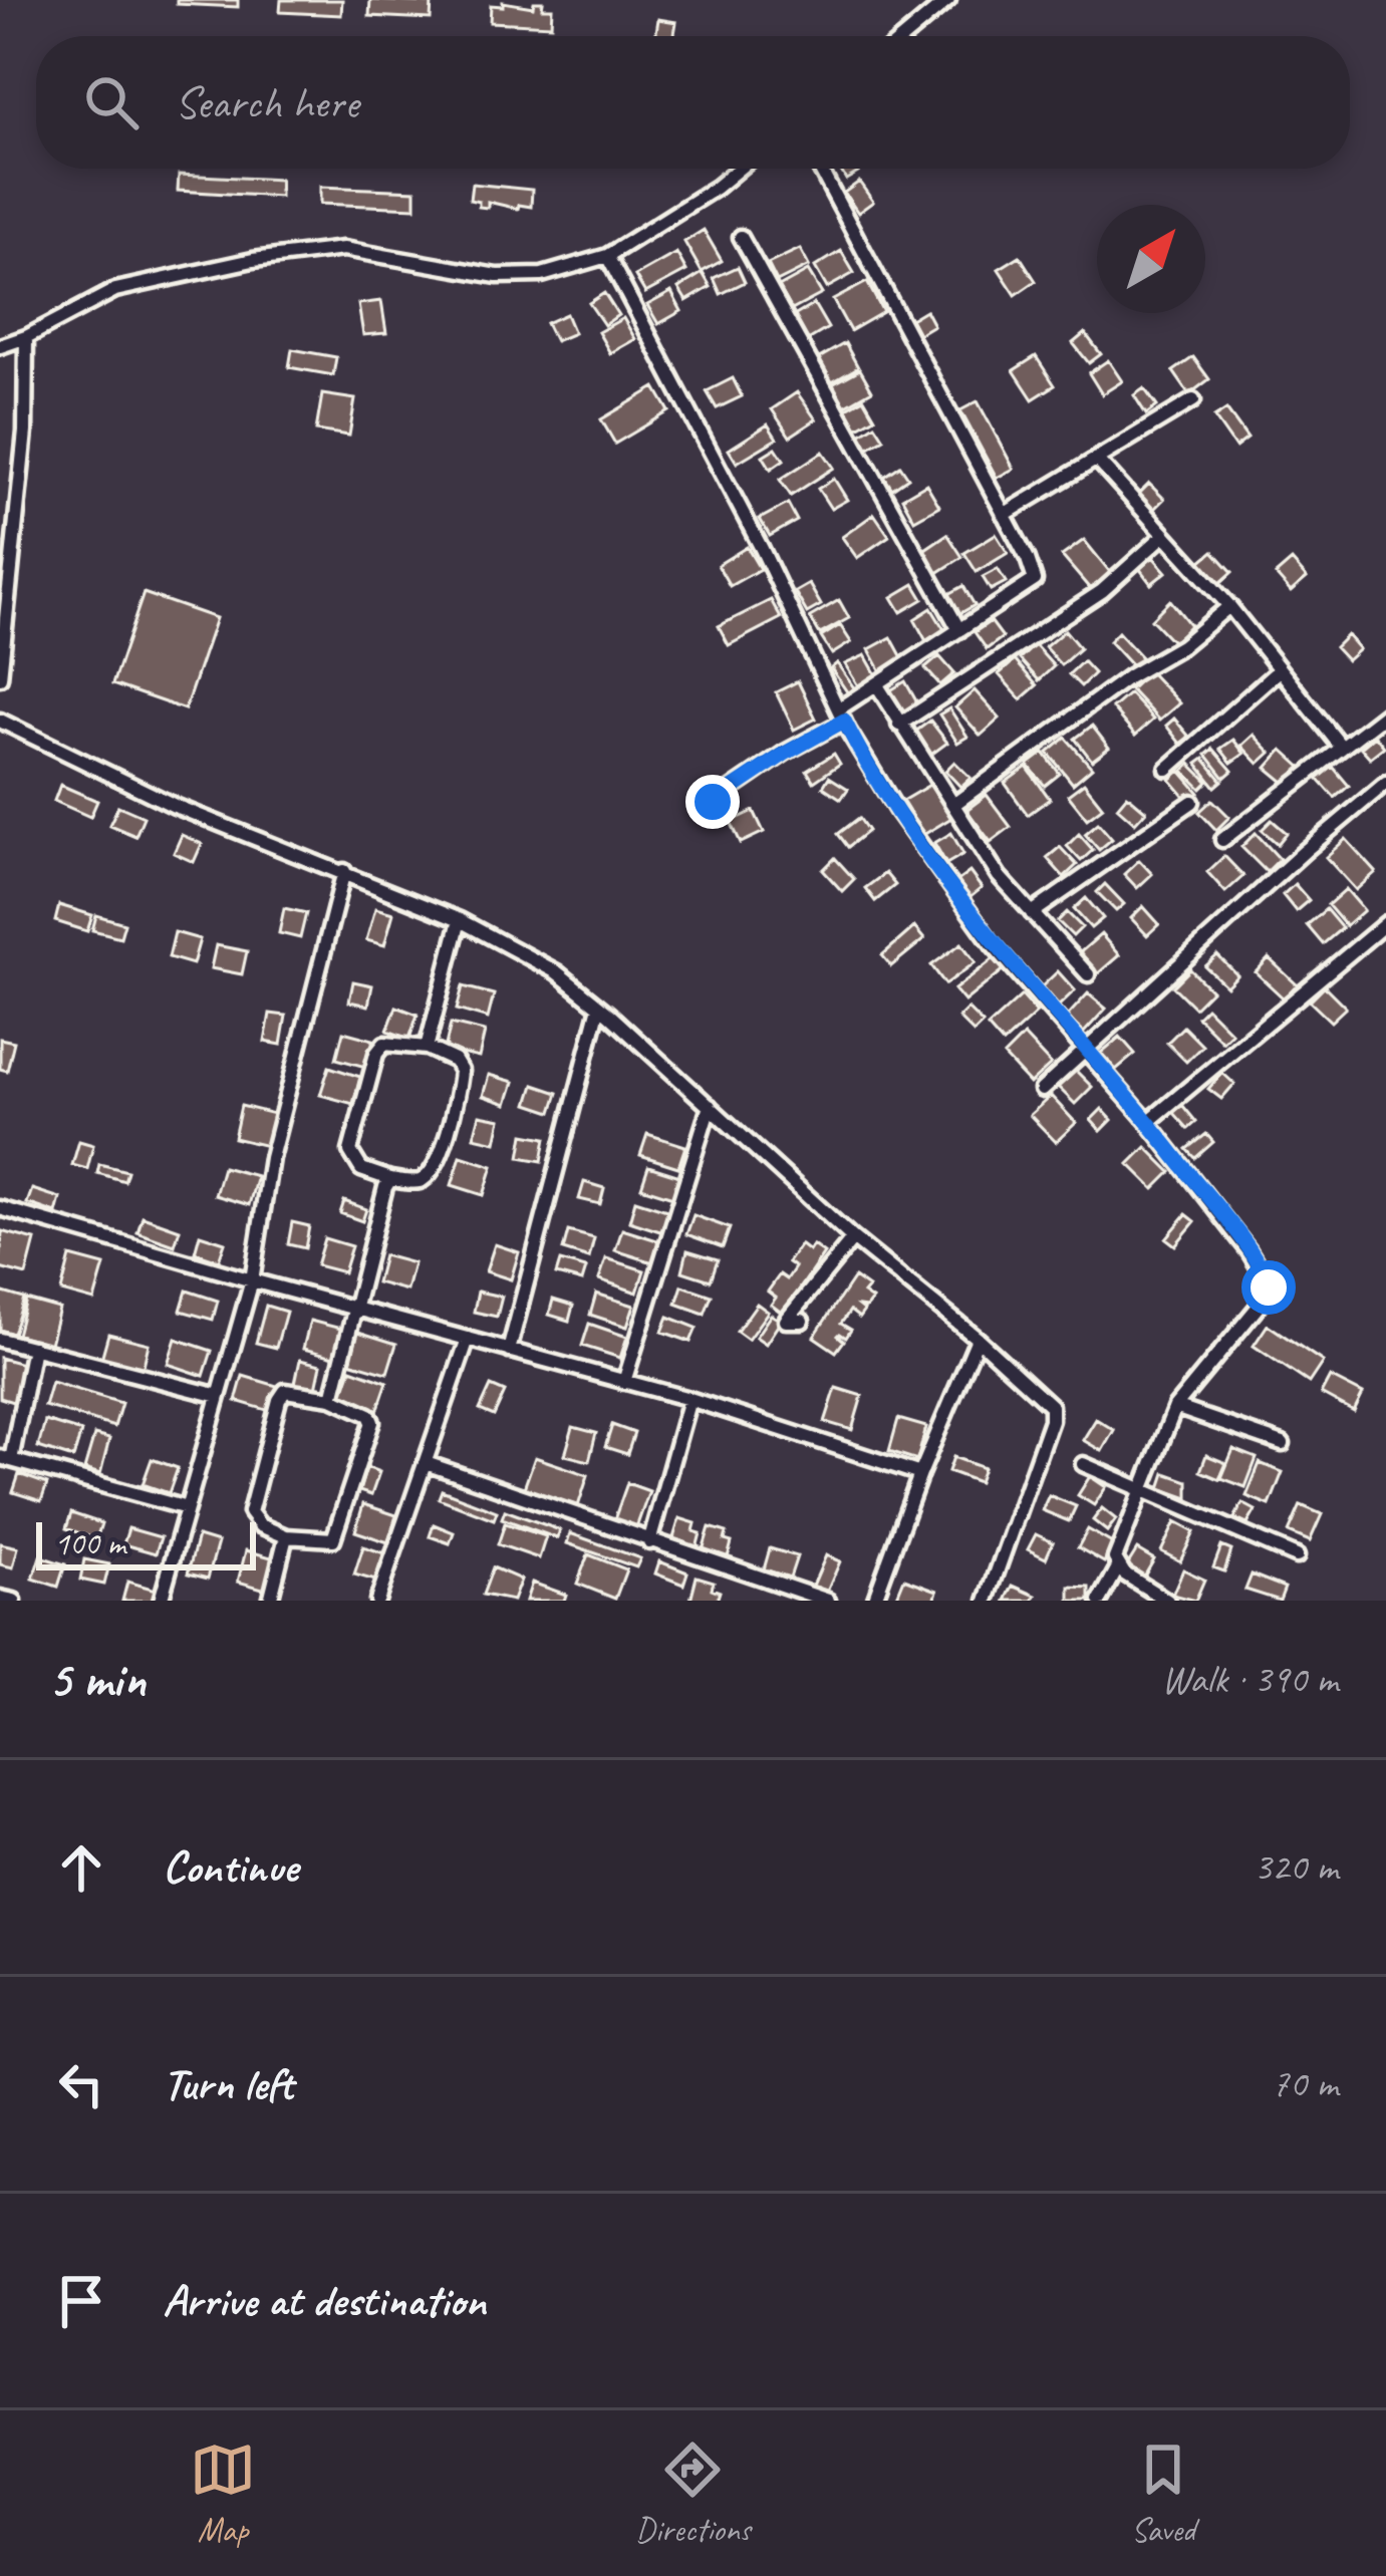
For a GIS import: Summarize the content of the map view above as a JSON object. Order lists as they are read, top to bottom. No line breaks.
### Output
{"scale_bar":"100 m","north":"top right","page":{"search":"Search here","scale":"100 m","heading":["5 min","Walk · 390 m"],"list":[["Continue","320 m"],["Turn left","70 m"],"Arrive at destination"],"nav":["Map","Directions","Saved"]}}
